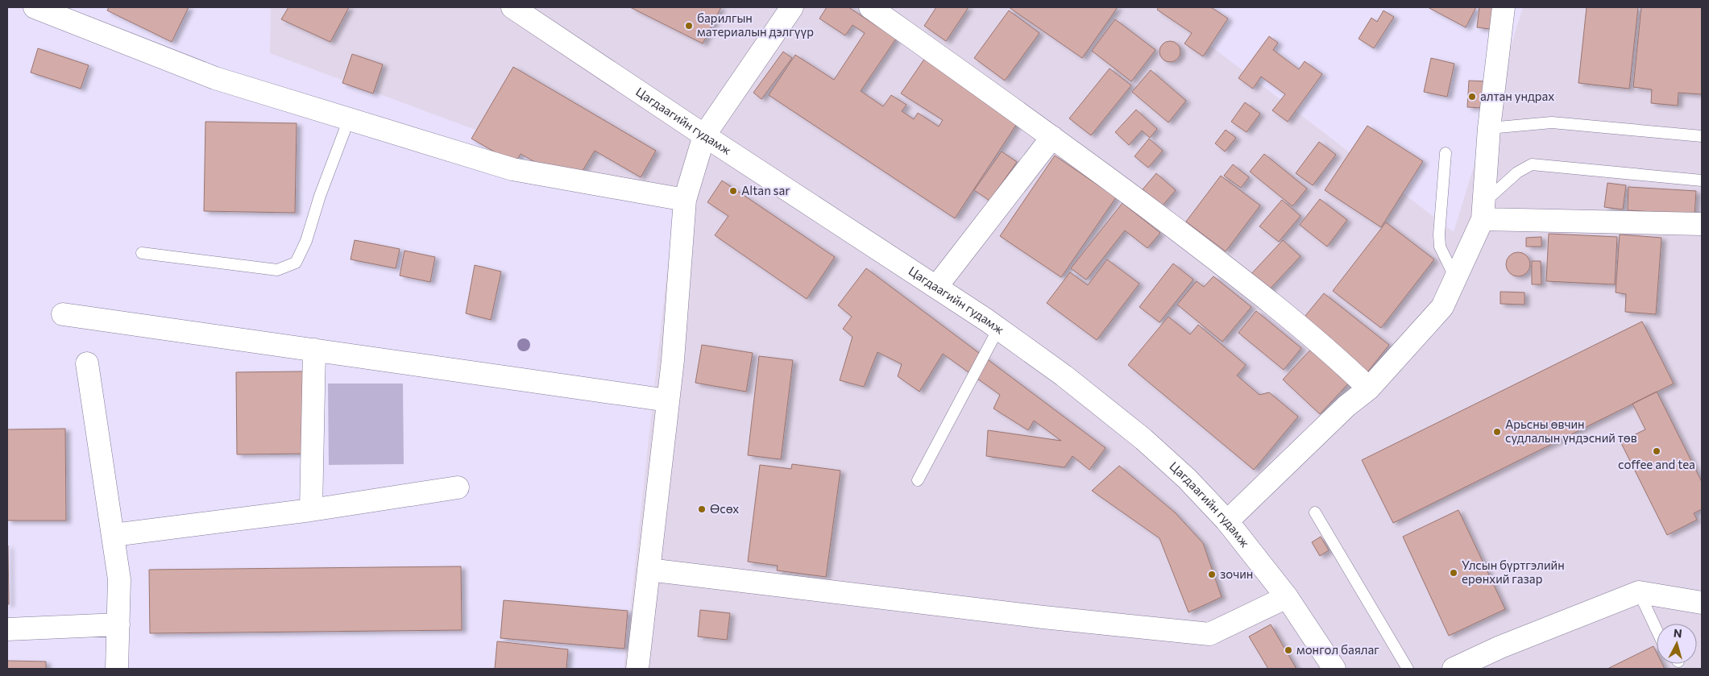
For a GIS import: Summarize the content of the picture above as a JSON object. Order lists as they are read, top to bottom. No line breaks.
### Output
{"streets":{"street":["Цагдаагийн гудамж"]},"places":["барилгын материалын дэлгүүр","алтан ундрах","Altan sar","Арьсны өвчин судлалын үндэсний төв","coffee and tea","Өсөх","Улсын бүртгэлийн ерөнхий газар","зочин","монгол баялаг"],"north":"top"}
